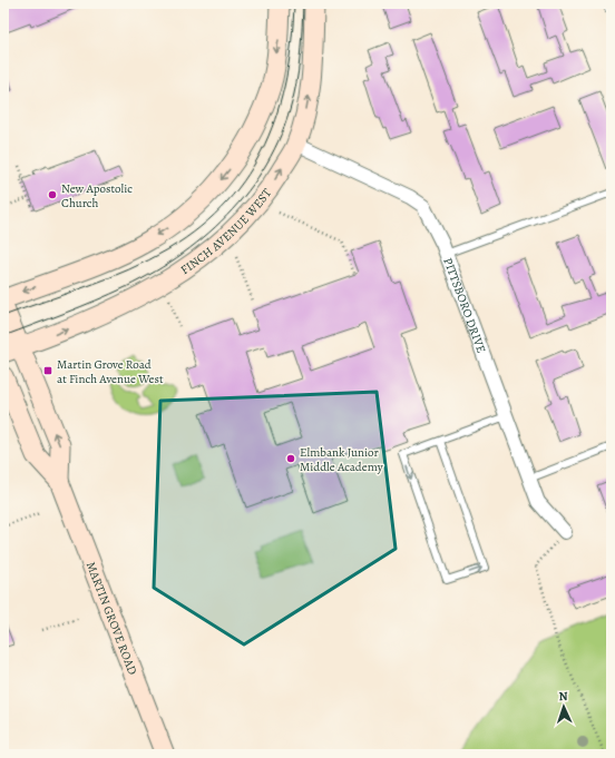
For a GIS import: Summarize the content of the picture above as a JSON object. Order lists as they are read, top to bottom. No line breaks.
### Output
{"streets":{"main road":["FINCH AVENUE WEST","MARTIN GROVE ROAD"],"street":["PITTSBORO DRIVE"]},"crossings":[["FINCH AVENUE WEST","PITTSBORO DRIVE"],["FINCH AVENUE WEST","MARTIN GROVE ROAD"]],"places":{"other":["New Apostolic Church","Elmbank Junior Middle Academy"],"transit":["Martin Grove Road at Finch Avenue West"]},"north":"top"}
